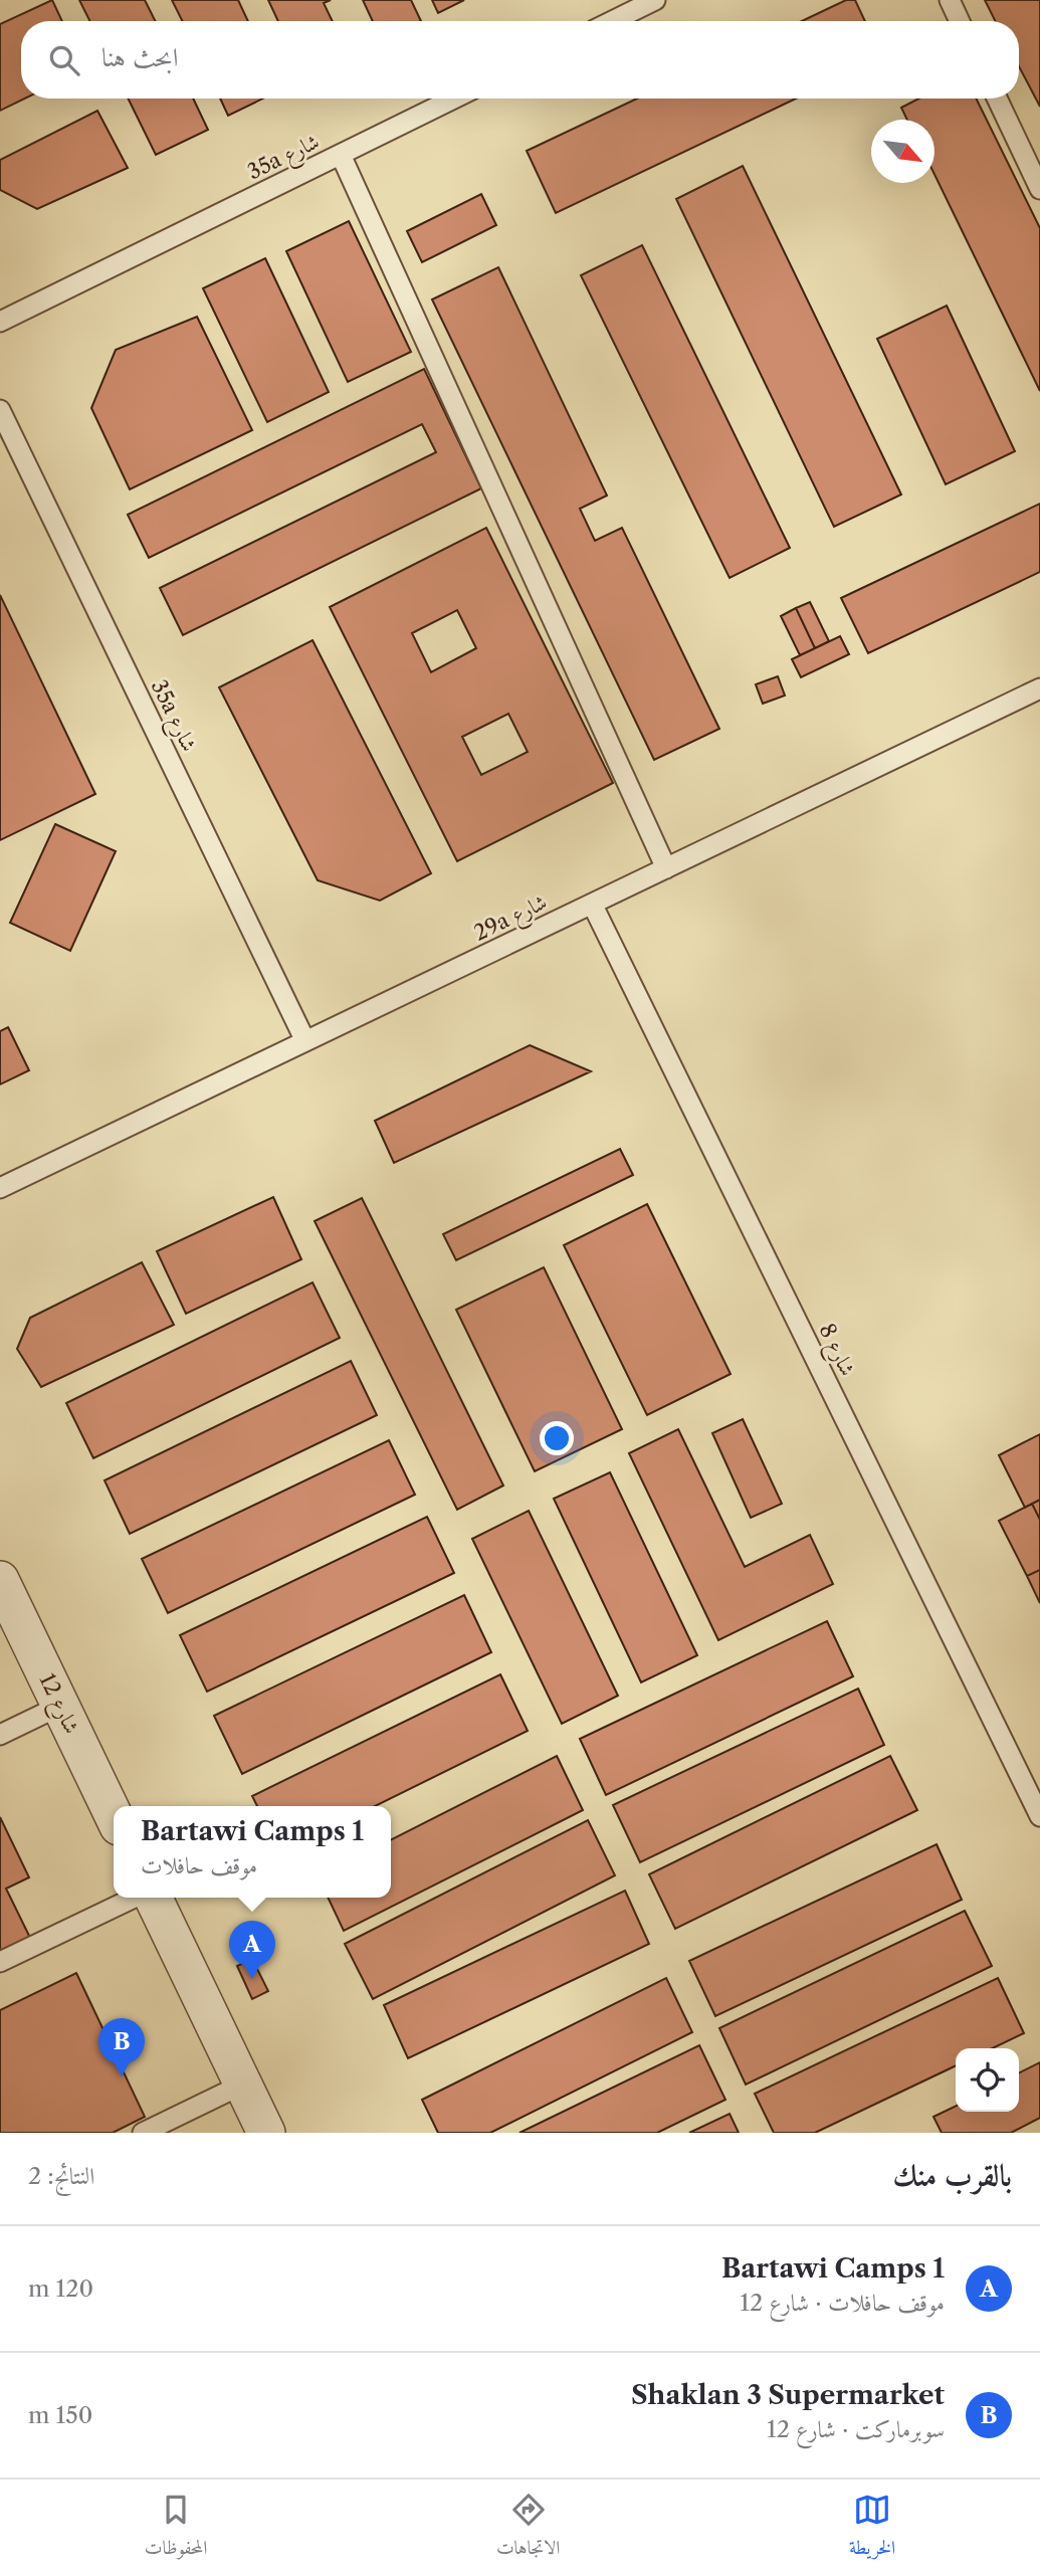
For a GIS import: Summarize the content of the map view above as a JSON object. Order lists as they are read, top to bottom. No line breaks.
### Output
{"streets":{"street":["شارع 12"],"lane":["35a شارع","29a شارع","شارع 8"]},"crossings":[["35a شارع","29a شارع"],["29a شارع","شارع 8"]],"north":"bottom right","page":{"search":"ابحث هنا","popup":["Bartawi Camps 1","موقف حافلات"],"pins":["A","B"],"heading":["بالقرب منك","النتائج: 2"],"list":[{"mark":"A","name":"Bartawi Camps 1","note":"موقف حافلات · شارع 12","value":"120 m"},{"mark":"B","name":"Shaklan 3 Supermarket","note":"سوبرماركت · شارع 12","value":"150 m"}],"nav":["الخريطة","الاتجاهات","المحفوظات"]}}
